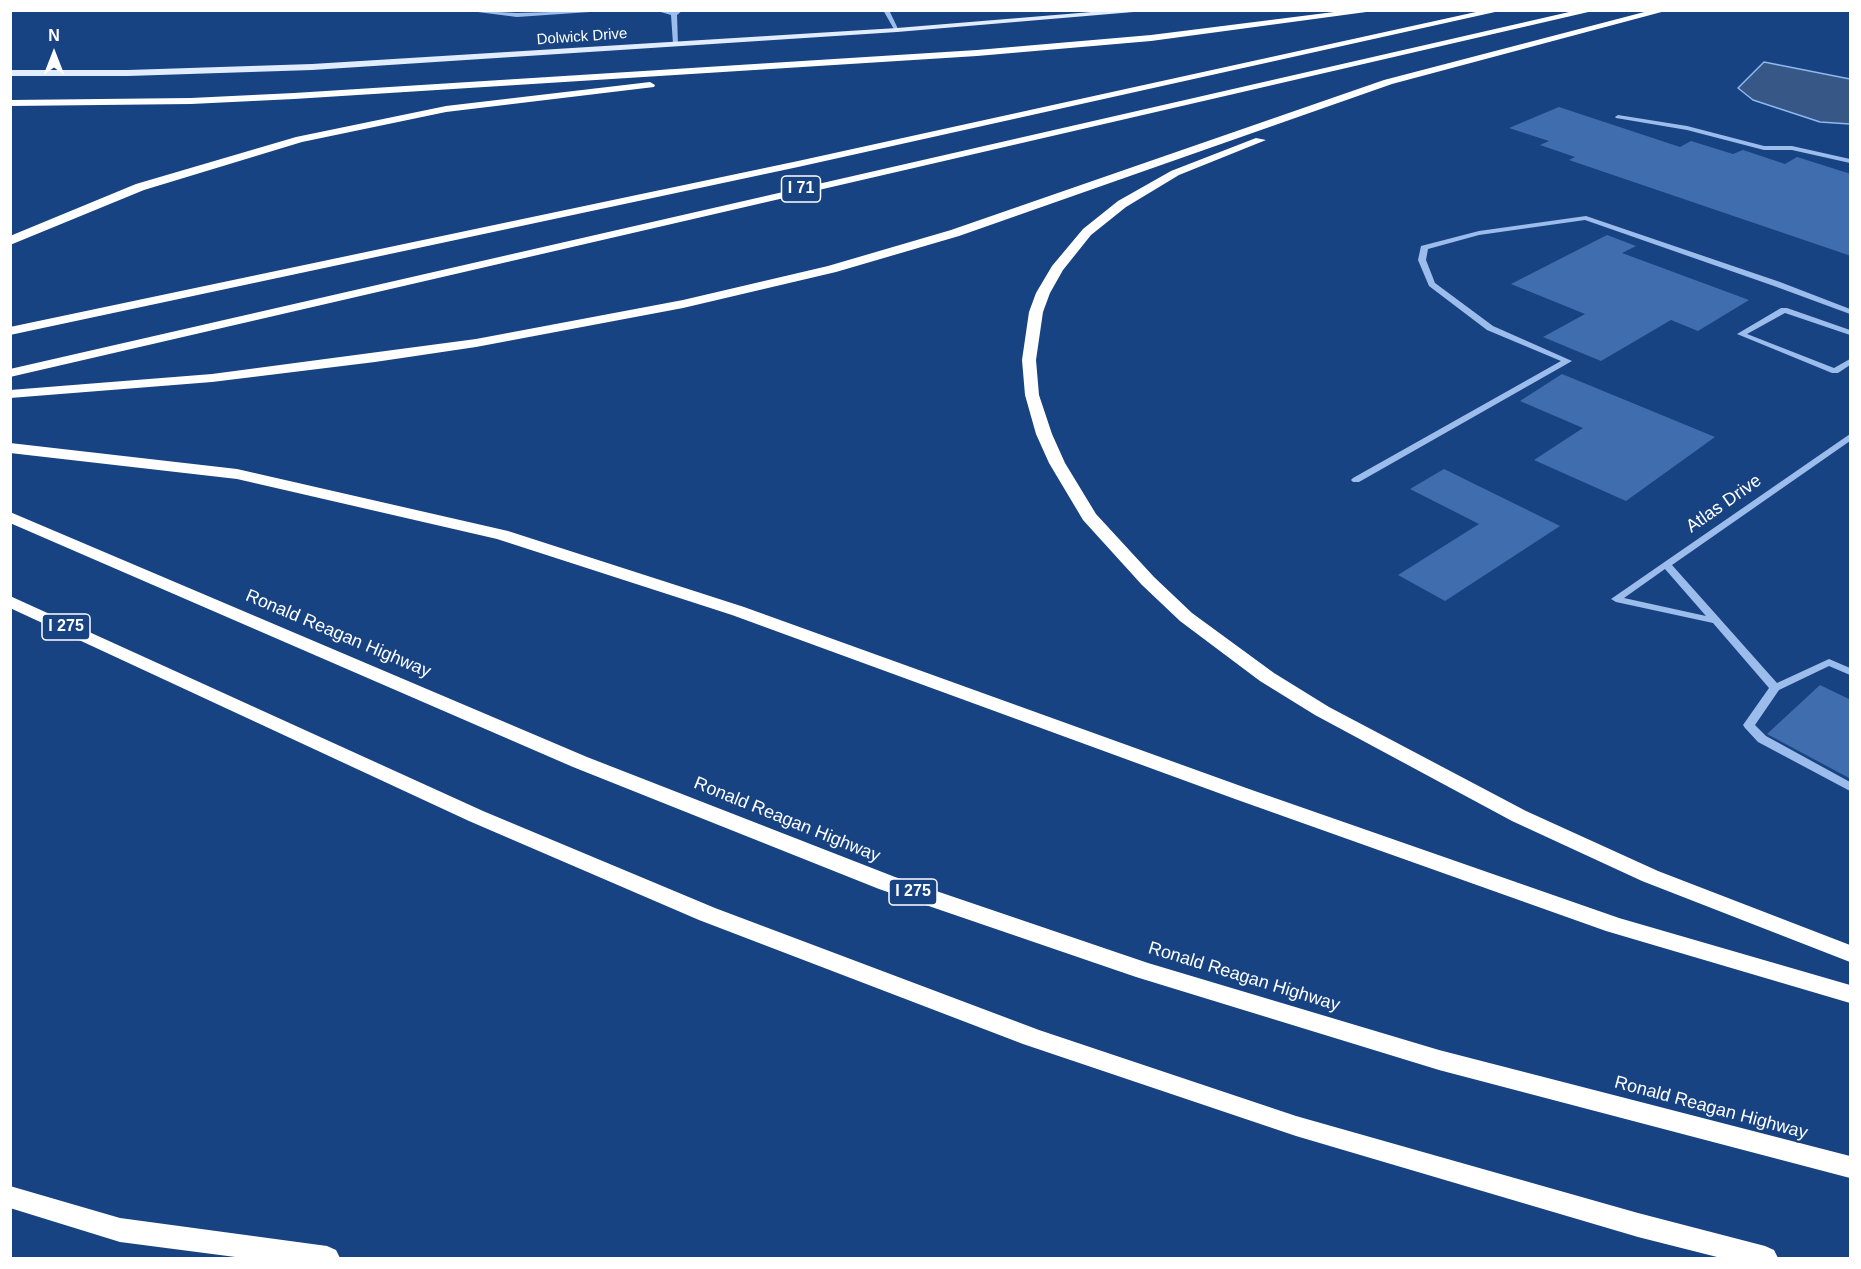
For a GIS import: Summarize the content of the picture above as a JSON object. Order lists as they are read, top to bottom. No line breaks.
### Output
{"streets":{"highway":["I 71","I 275","Ronald Reagan Highway"],"main road":["Dolwick Drive"],"lane":["Atlas Drive"]},"north":"top"}
